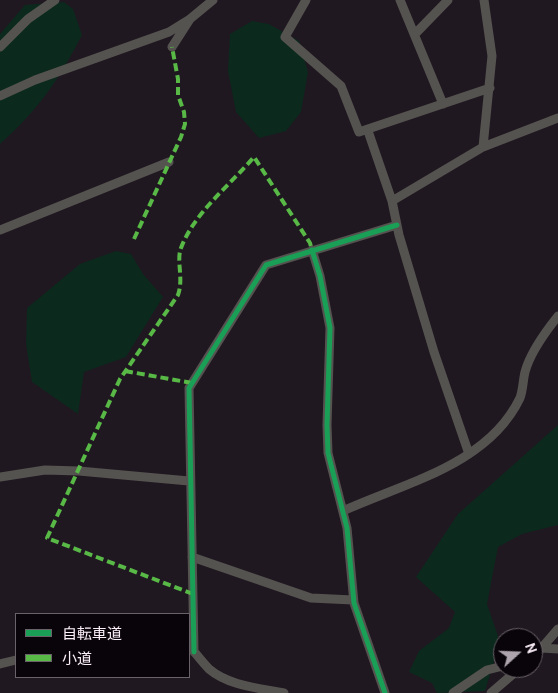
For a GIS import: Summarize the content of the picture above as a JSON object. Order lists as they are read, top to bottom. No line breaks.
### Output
{"legend":["自転車道","小道"],"north":"right"}
